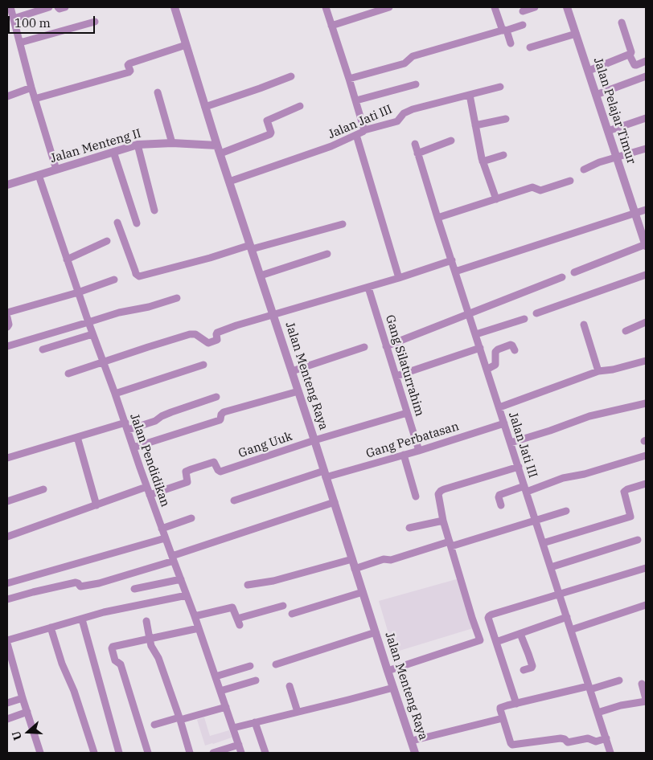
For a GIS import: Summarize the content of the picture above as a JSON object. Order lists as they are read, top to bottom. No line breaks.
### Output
{"streets":{"street":["Jalan Pelajar Timur","Jalan Jati III","Jalan Menteng II","Gang Silaturrahim","Jalan Menteng Raya","Gang Perbatasan","Gang Uuk","Jalan Pendidikan"]},"crossings":[["Jalan Jati III","Jalan Menteng Raya"],["Jalan Jati III","Gang Perbatasan"],["Jalan Menteng II","Jalan Menteng Raya"],["Jalan Menteng II","Jalan Pendidikan"],["Gang Silaturrahim","Gang Perbatasan"],["Gang Silaturrahim","Gang Uuk"],["Jalan Menteng Raya","Gang Perbatasan"],["Jalan Menteng Raya","Gang Uuk"],["Gang Uuk","Jalan Pendidikan"]],"scale_bar":"100 m","north":"left"}
